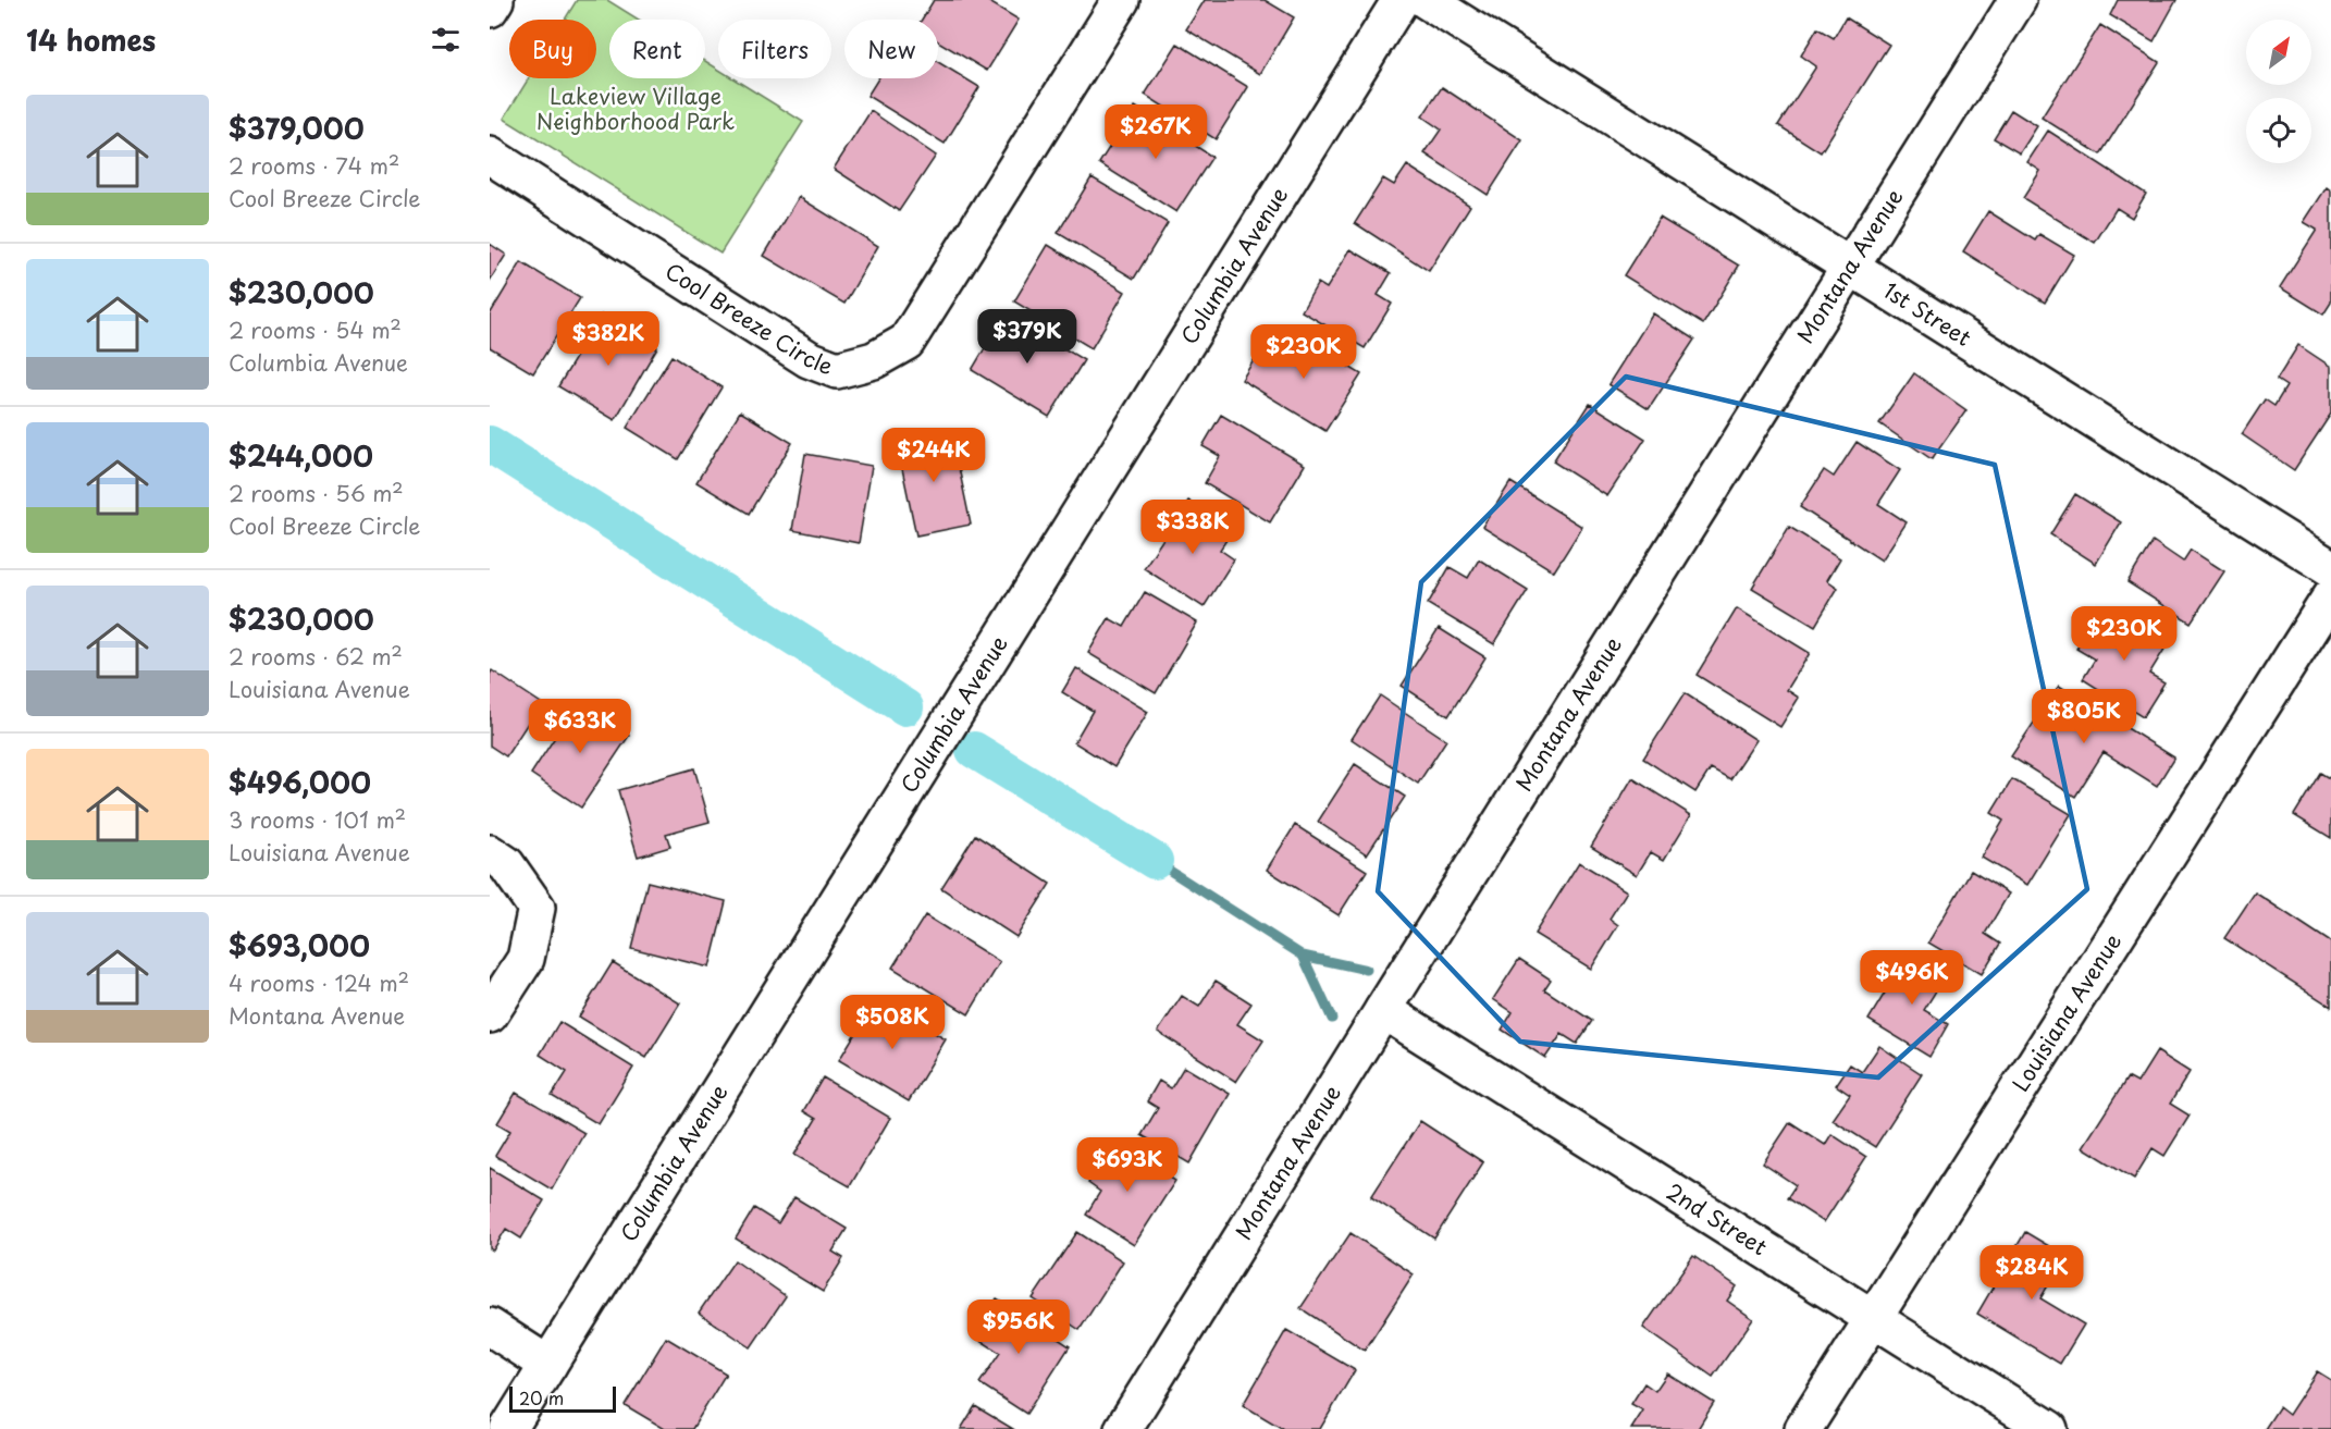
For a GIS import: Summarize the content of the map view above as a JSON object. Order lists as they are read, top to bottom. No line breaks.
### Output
{"streets":{"street":["Columbia Avenue","Montana Avenue","1st Street","Cool Breeze Circle","Louisiana Avenue","2nd Street"]},"crossings":[["Montana Avenue","1st Street"],["Montana Avenue","2nd Street"],["Louisiana Avenue","2nd Street"]],"parks":["Lakeview Village Neighborhood Park"],"scale_bar":"20 m","north":"top right","page":{"heading":"14 homes","chip":["Buy","Rent","Filters","New"],"list":[{"name":"$379,000","note":"2 rooms · 74 m² · Cool Breeze Circle"},{"name":"$230,000","note":"2 rooms · 54 m² · Columbia Avenue"},{"name":"$244,000","note":"2 rooms · 56 m² · Cool Breeze Circle"},{"name":"$230,000","note":"2 rooms · 62 m² · Louisiana Avenue"},{"name":"$496,000","note":"3 rooms · 101 m² · Louisiana Avenue"},{"name":"$693,000","note":"4 rooms · 124 m² · Montana Avenue"}],"price":["$267K","$379K","$382K","$230K","$244K","$338K","$230K","$805K","$633K","$496K","$508K","$693K","$284K","$956K"],"scale":"20 m"}}
